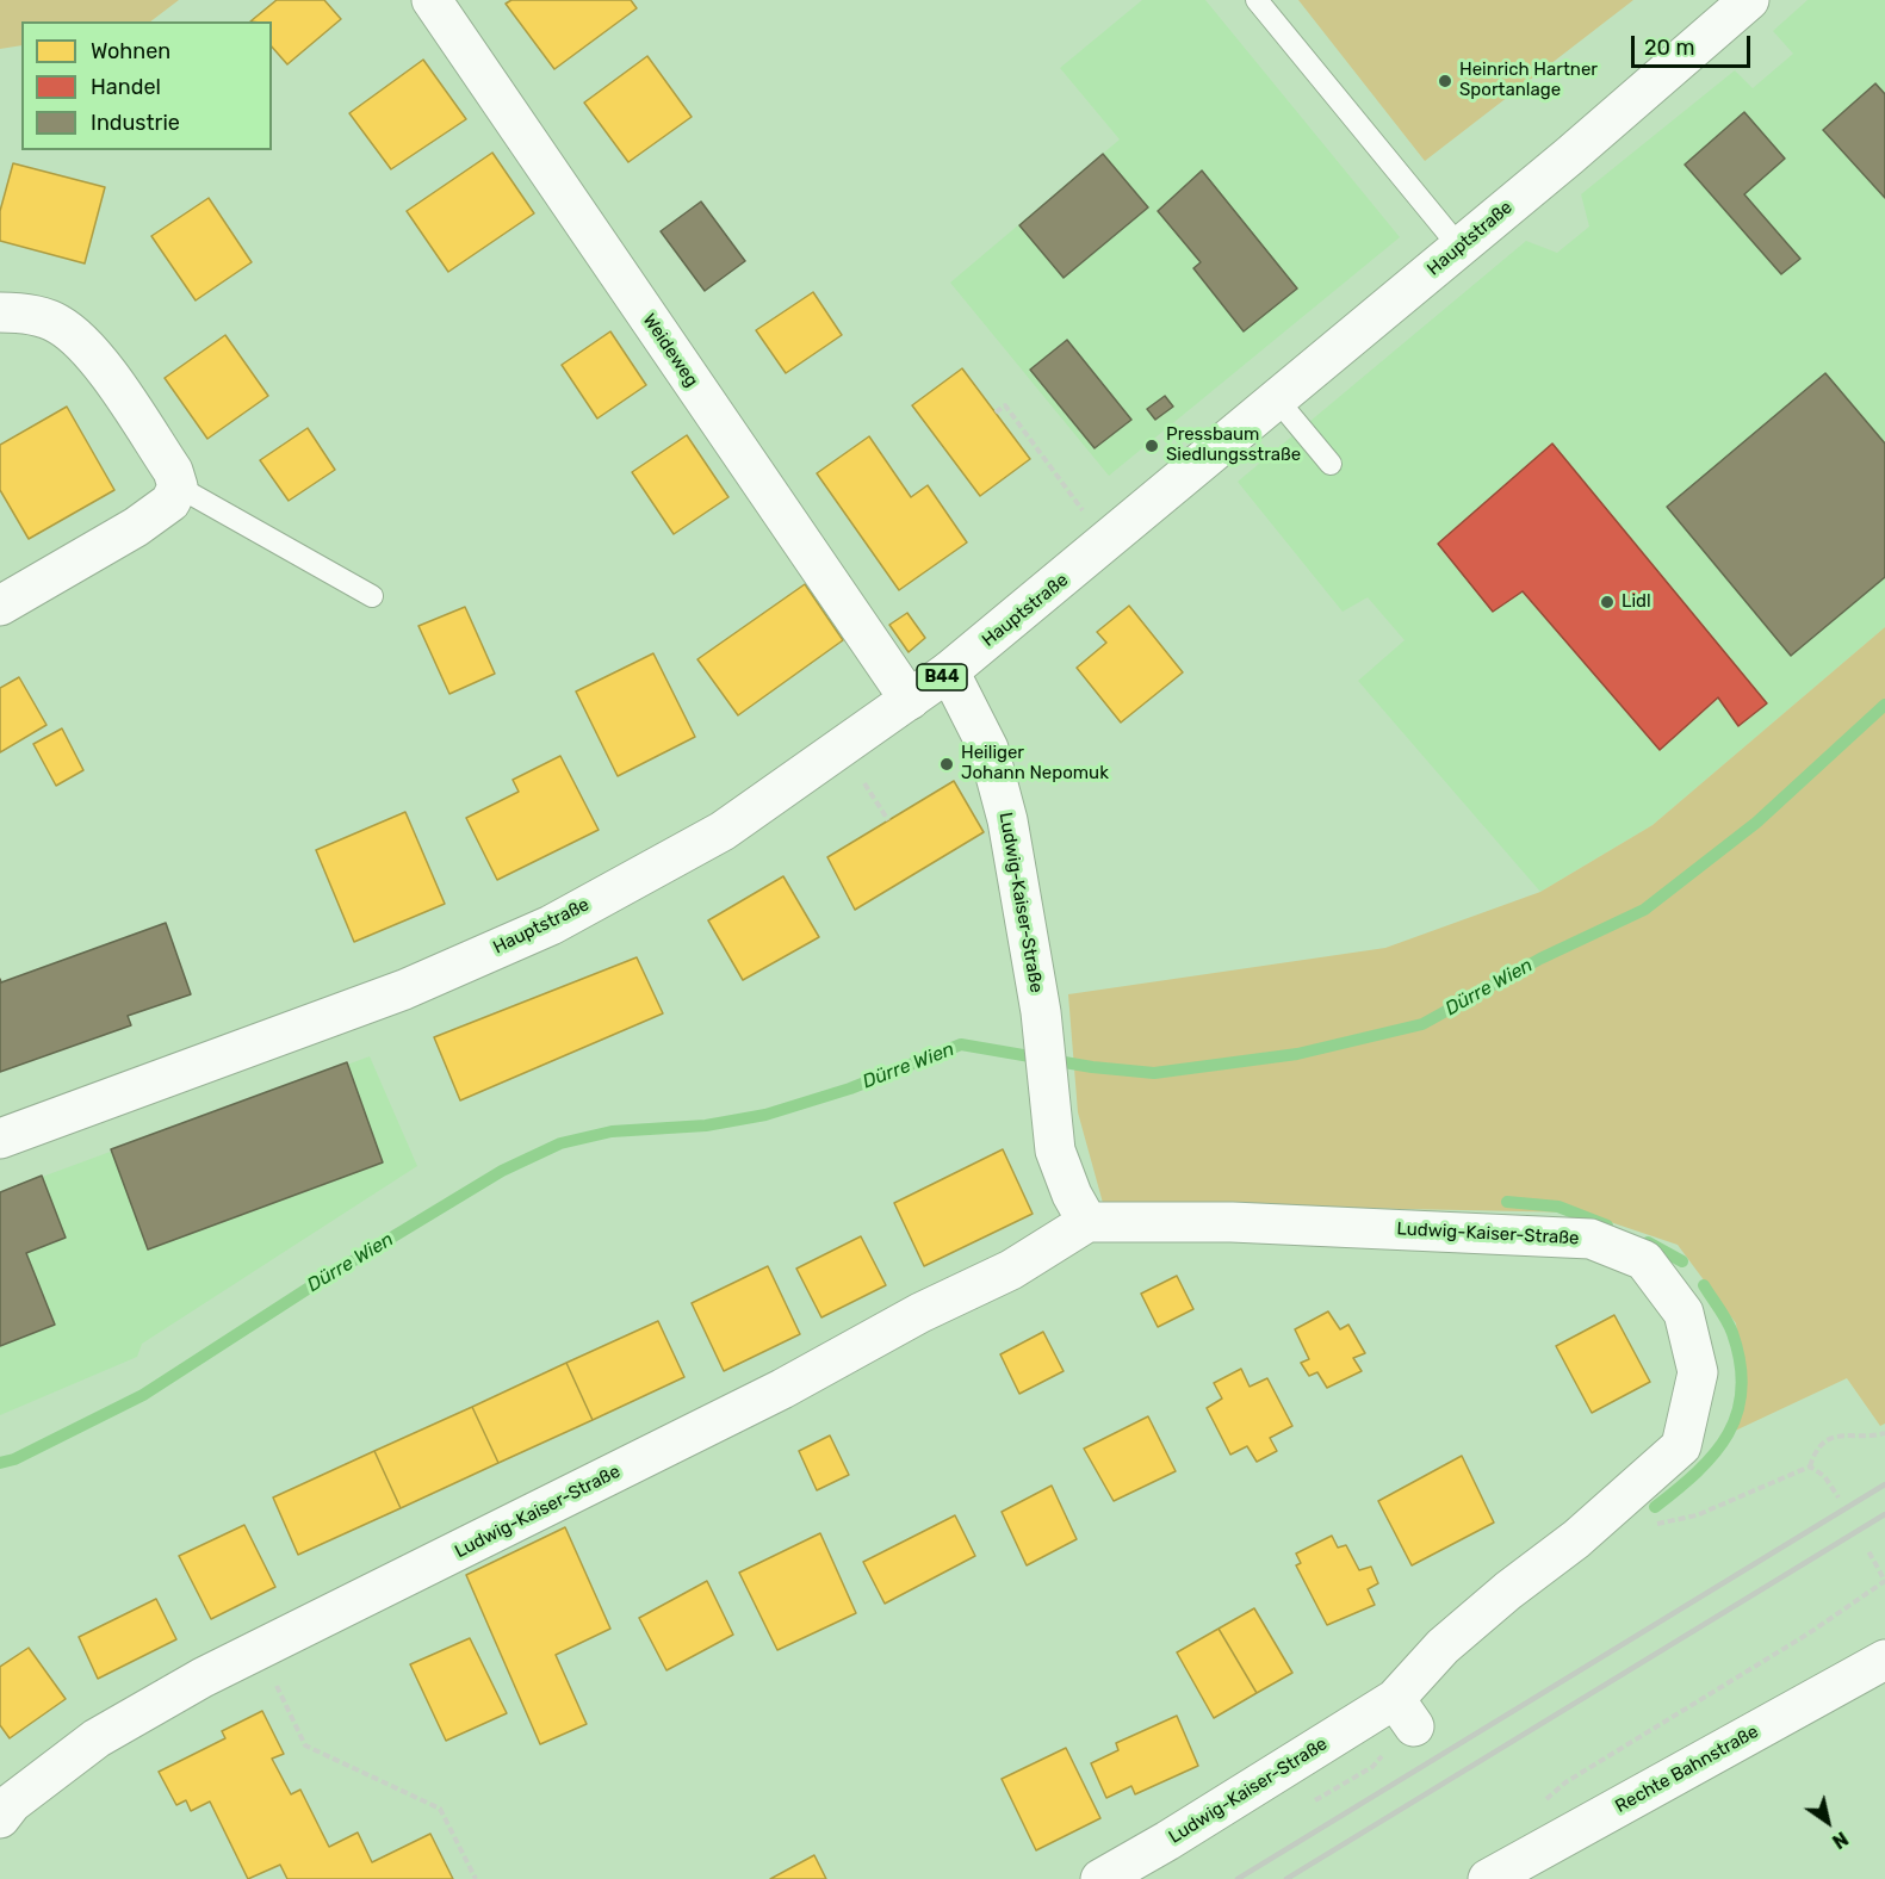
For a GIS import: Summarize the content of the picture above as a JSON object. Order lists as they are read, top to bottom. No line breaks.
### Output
{"streets":{"street":["Hauptstraße","Weideweg","B44","Ludwig-Kaiser-Straße","Rechte Bahnstraße"]},"crossings":[["Hauptstraße","Weideweg"],["Hauptstraße","Ludwig-Kaiser-Straße"]],"water":["Dürre Wien"],"places":["Heinrich Hartner Sportanlage","Pressbaum Siedlungsstraße","Lidl","Heiliger Johann Nepomuk"],"legend":["Wohnen","Handel","Industrie"],"scale_bar":"20 m","north":"bottom right"}
